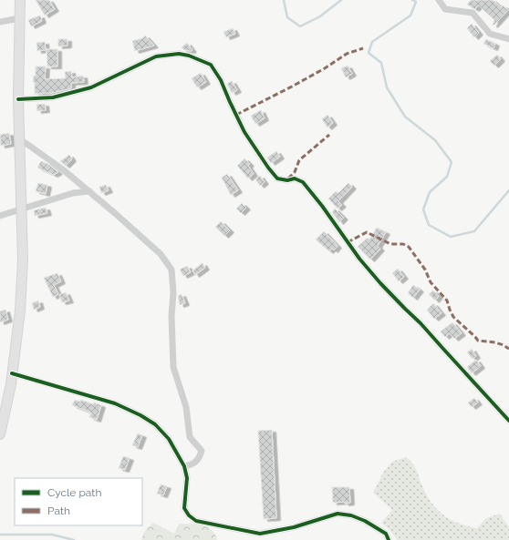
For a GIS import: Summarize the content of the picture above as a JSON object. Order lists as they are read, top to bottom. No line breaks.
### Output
{"legend":["Cycle path","Path"]}
